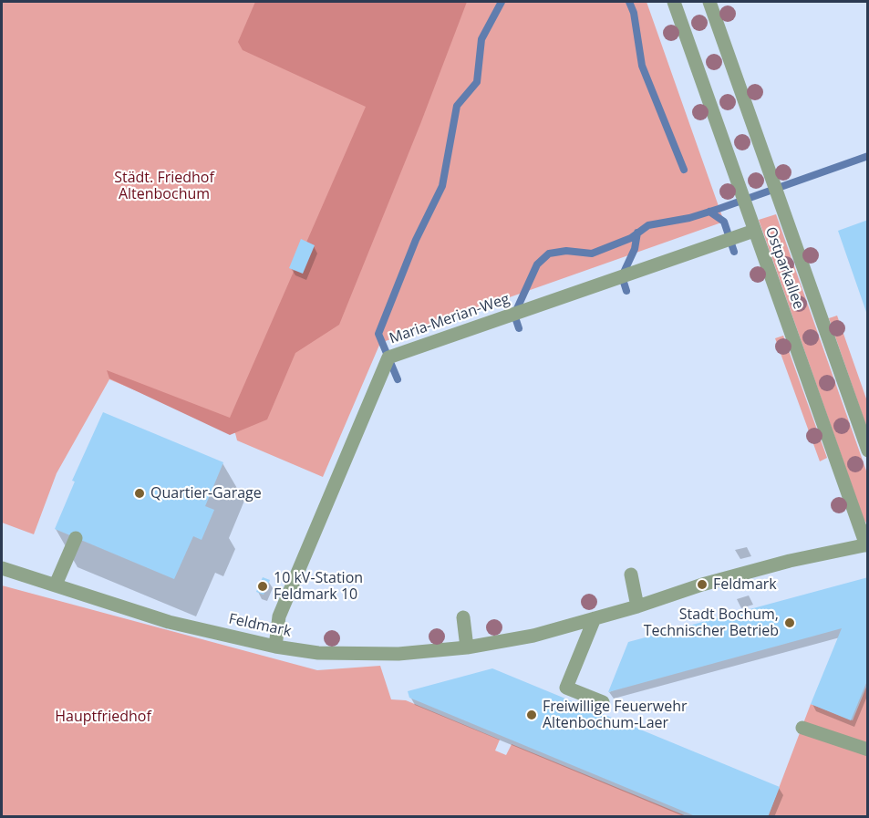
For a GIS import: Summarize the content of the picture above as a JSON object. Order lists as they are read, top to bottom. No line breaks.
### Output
{"streets":{"street":["Ostparkallee","Maria-Merian-Weg","Feldmark"]},"crossings":[["Ostparkallee","Maria-Merian-Weg"],["Ostparkallee","Feldmark"],["Maria-Merian-Weg","Feldmark"]],"parks":["Städt. Friedhof Altenbochum","Hauptfriedhof"],"places":["Quartier-Garage","Feldmark","10 kV-Station Feldmark 10","Stadt Bochum, Technischer Betrieb","Freiwillige Feuerwehr Altenbochum-Laer"]}
